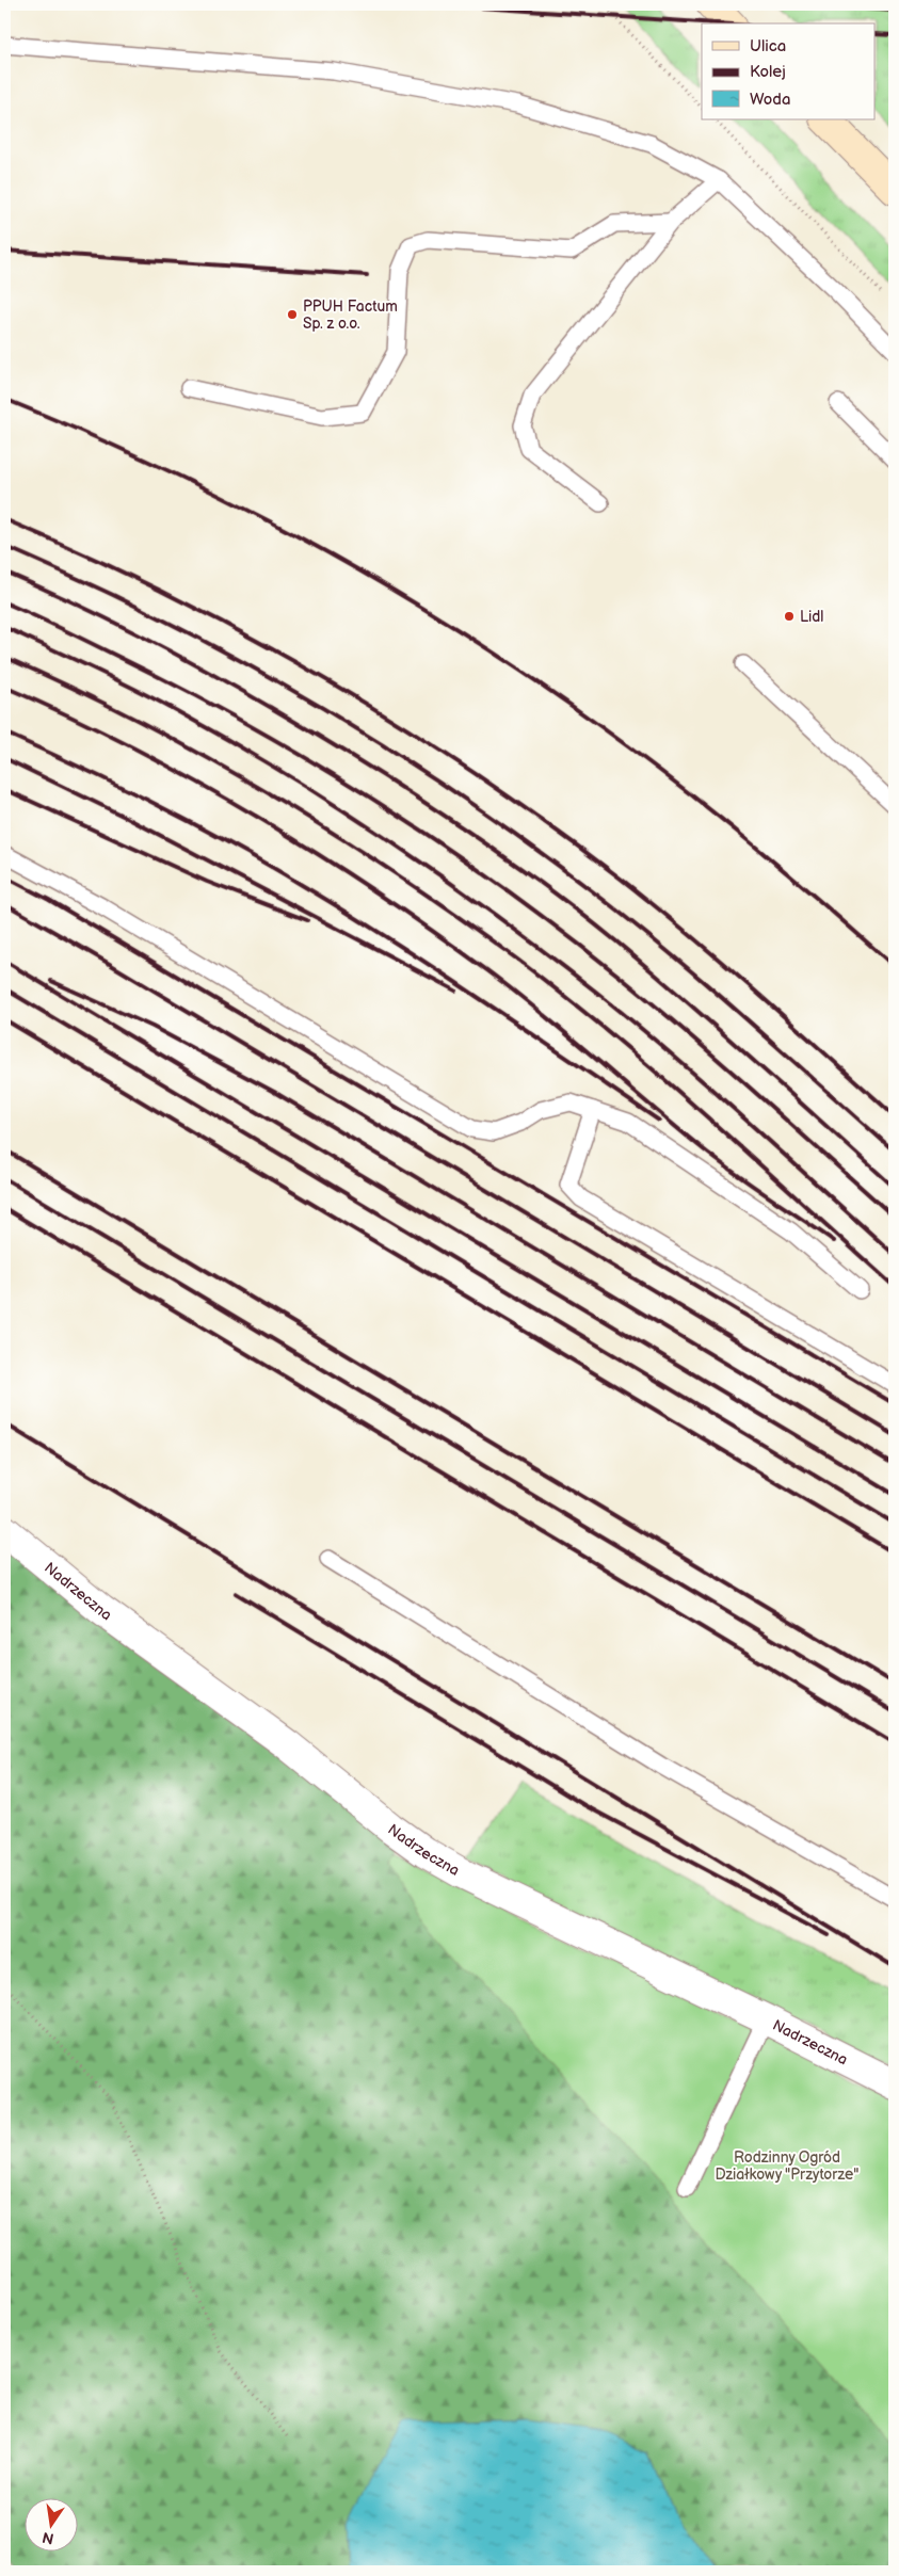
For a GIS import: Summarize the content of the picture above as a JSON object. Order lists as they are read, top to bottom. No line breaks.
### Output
{"streets":{"street":["Nadrzeczna"]},"parks":["Rodzinny Ogród Działkowy \"Przytorze\""],"places":["PPUH Factum Sp. z o.o.","Lidl"],"legend":["Ulica","Kolej","Woda"],"north":"bottom"}
